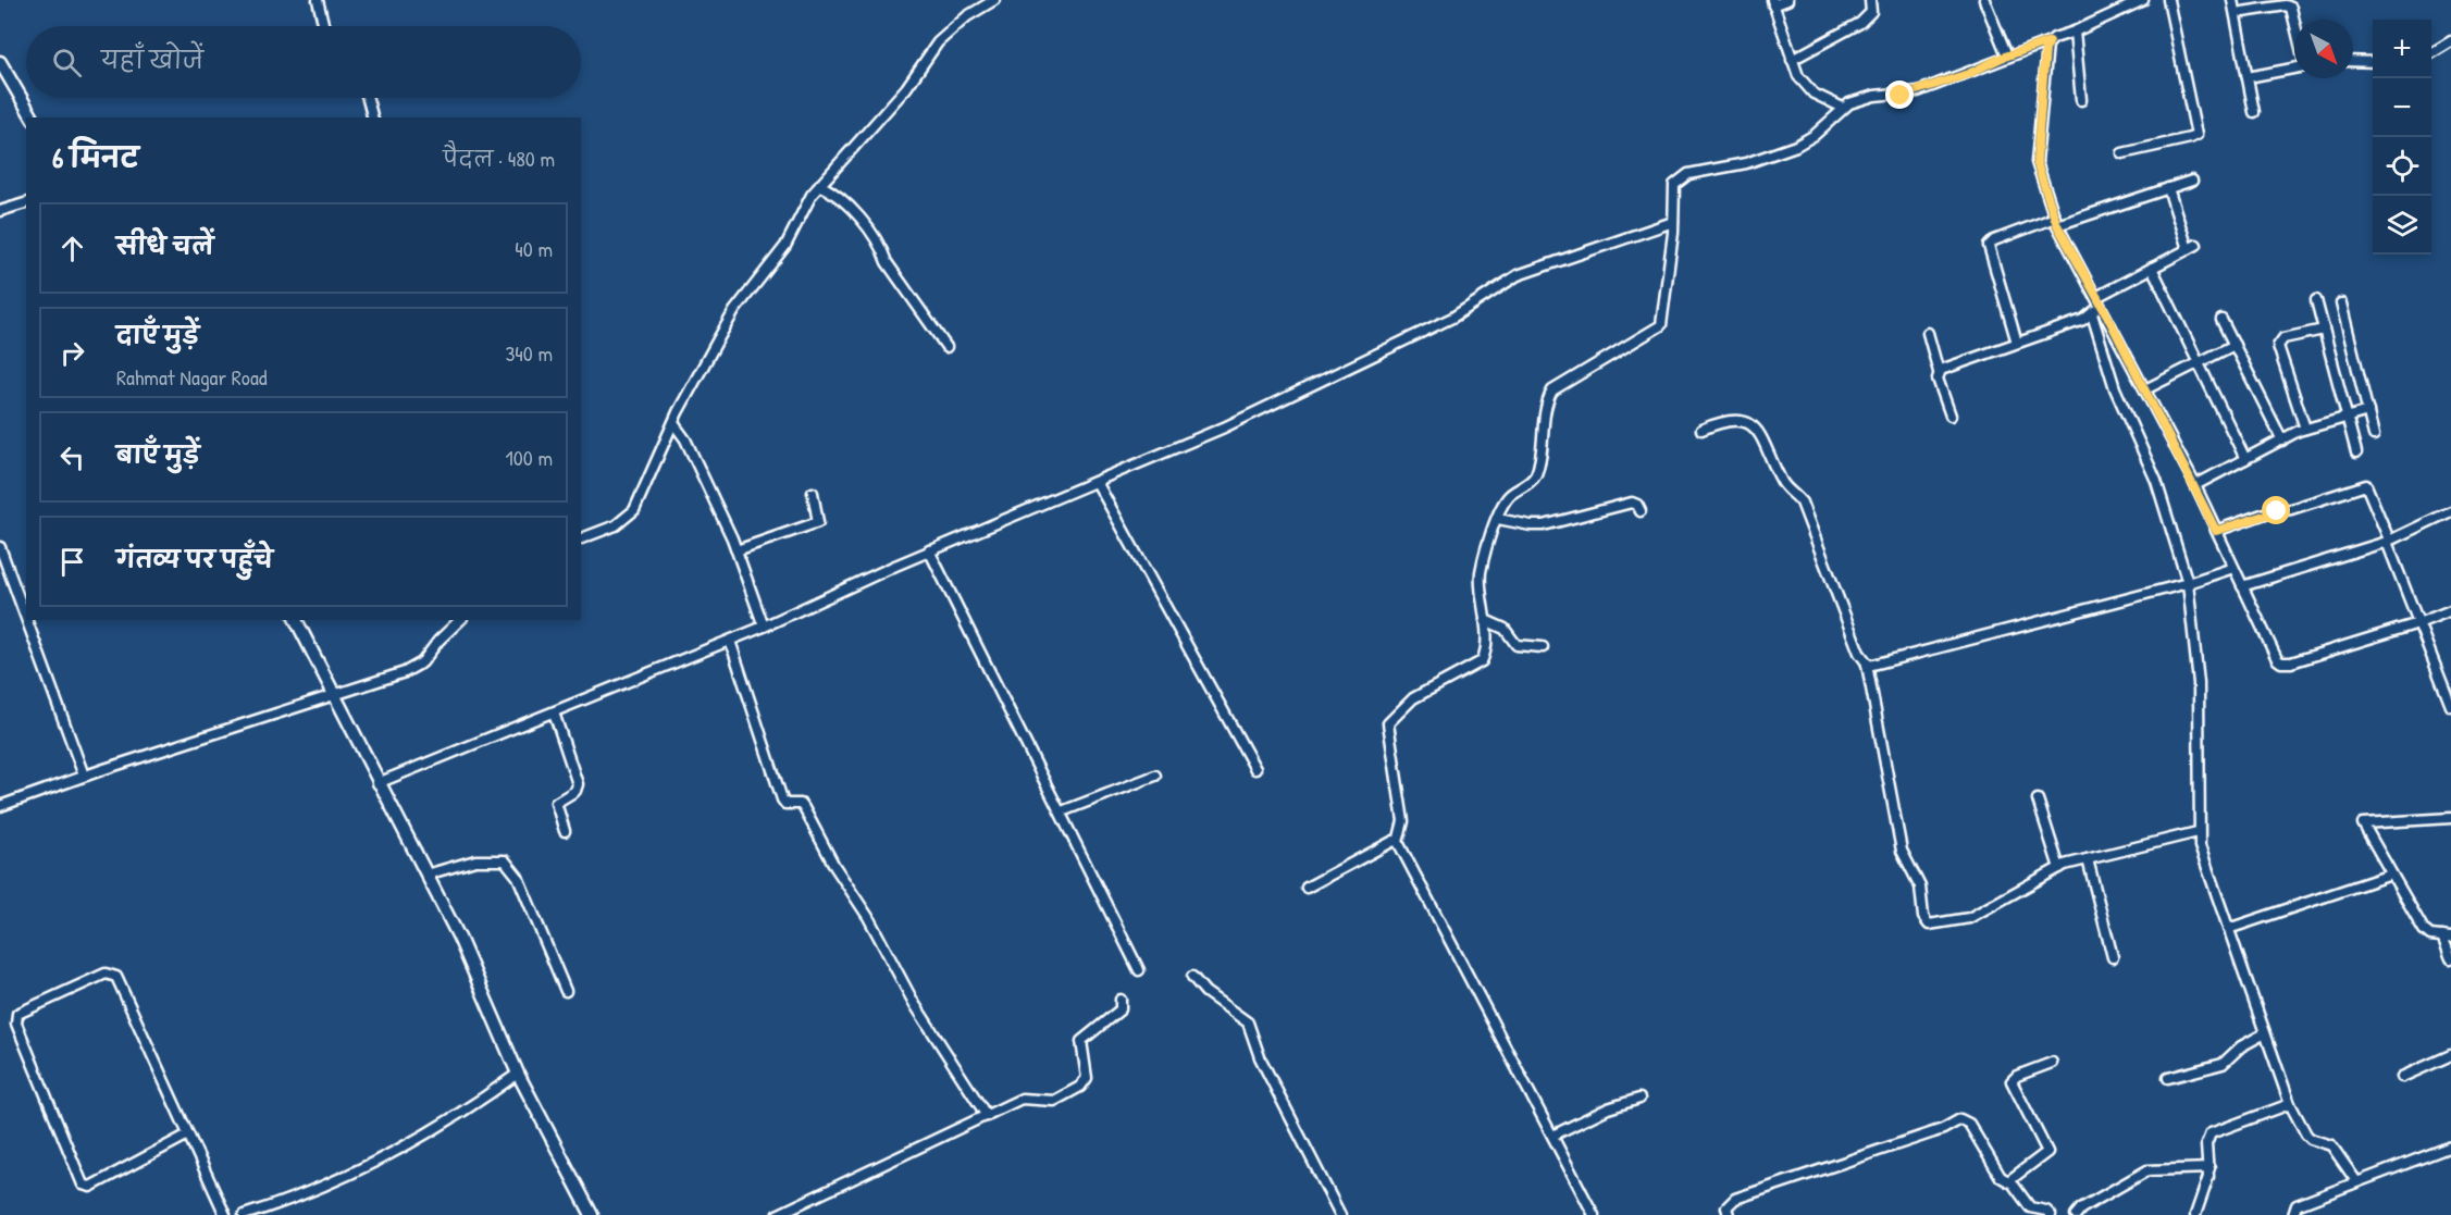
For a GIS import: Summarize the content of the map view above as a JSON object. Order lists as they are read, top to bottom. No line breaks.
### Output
{"north":"bottom right","page":{"map_buttons":["+","−"],"search":"यहाँ खोजें","heading":["6 मिनट","पैदल · 480 m"],"list":[["सीधे चलें","40 m"],["दाएँ मुड़ें","Rahmat Nagar Road","340 m"],["बाएँ मुड़ें","100 m"],"गंतव्य पर पहुँचे"]}}
